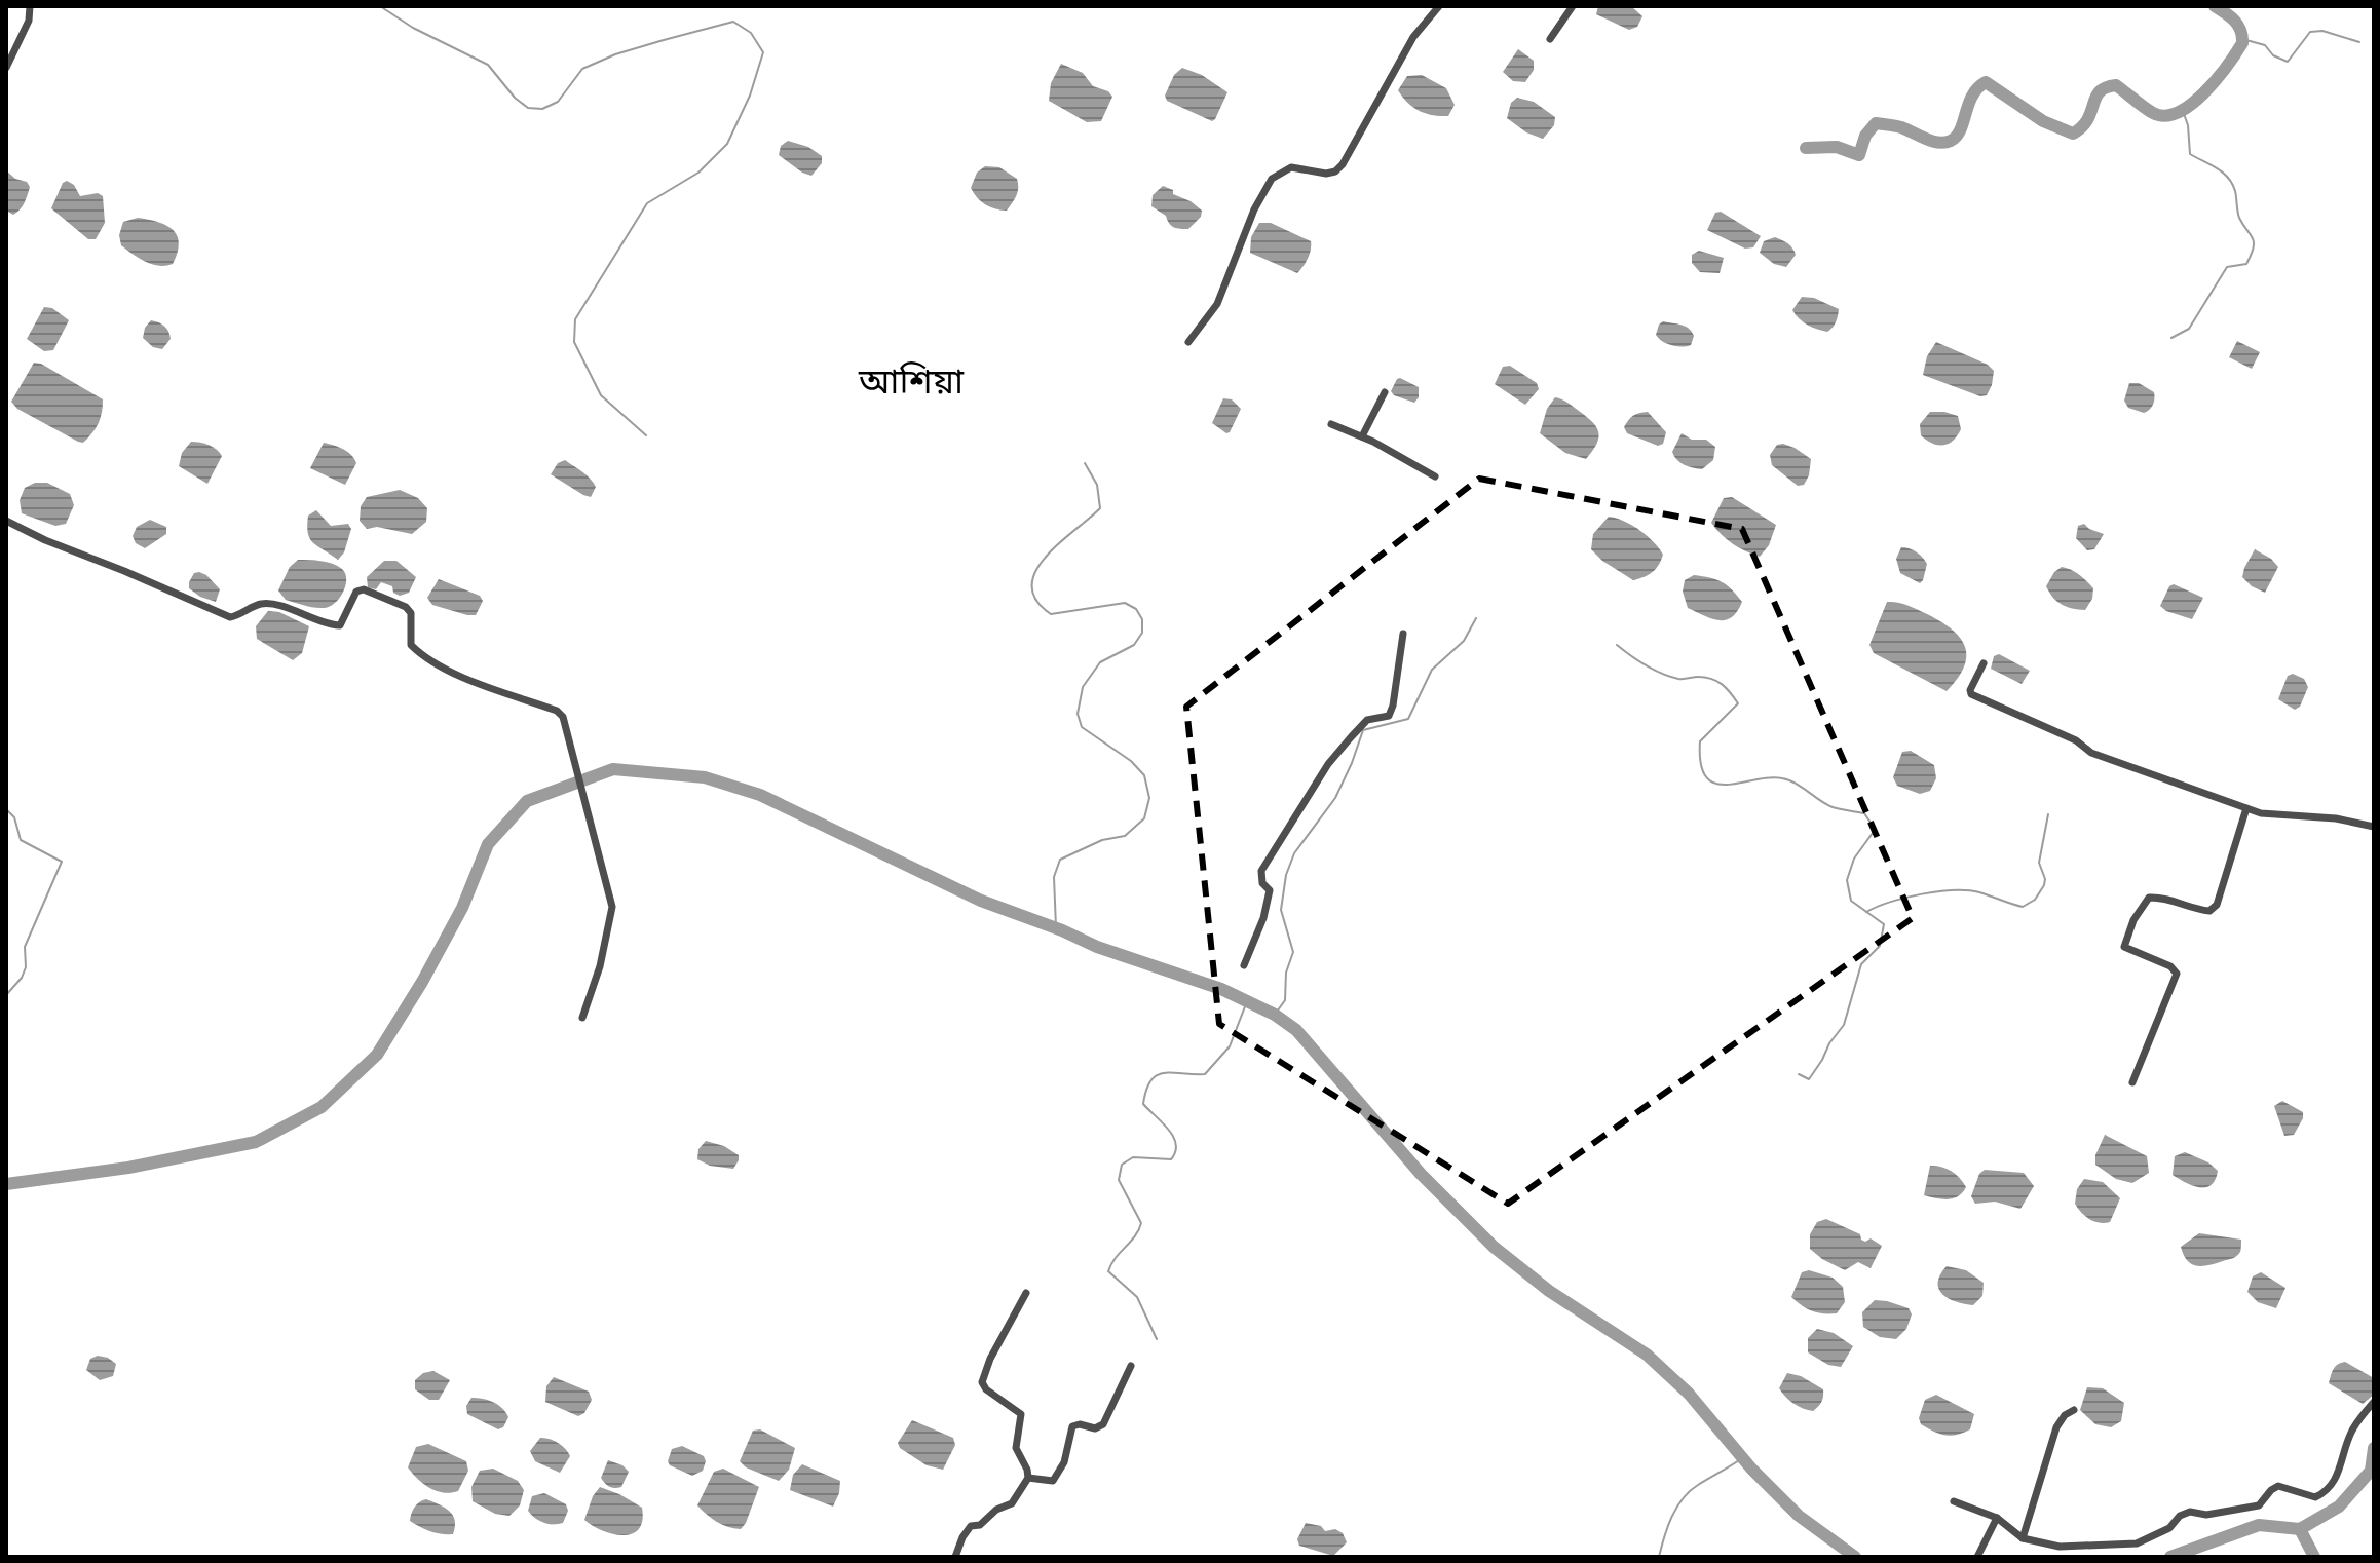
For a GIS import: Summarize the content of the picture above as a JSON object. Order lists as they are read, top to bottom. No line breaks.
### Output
{"districts":["আশিয়া"]}
